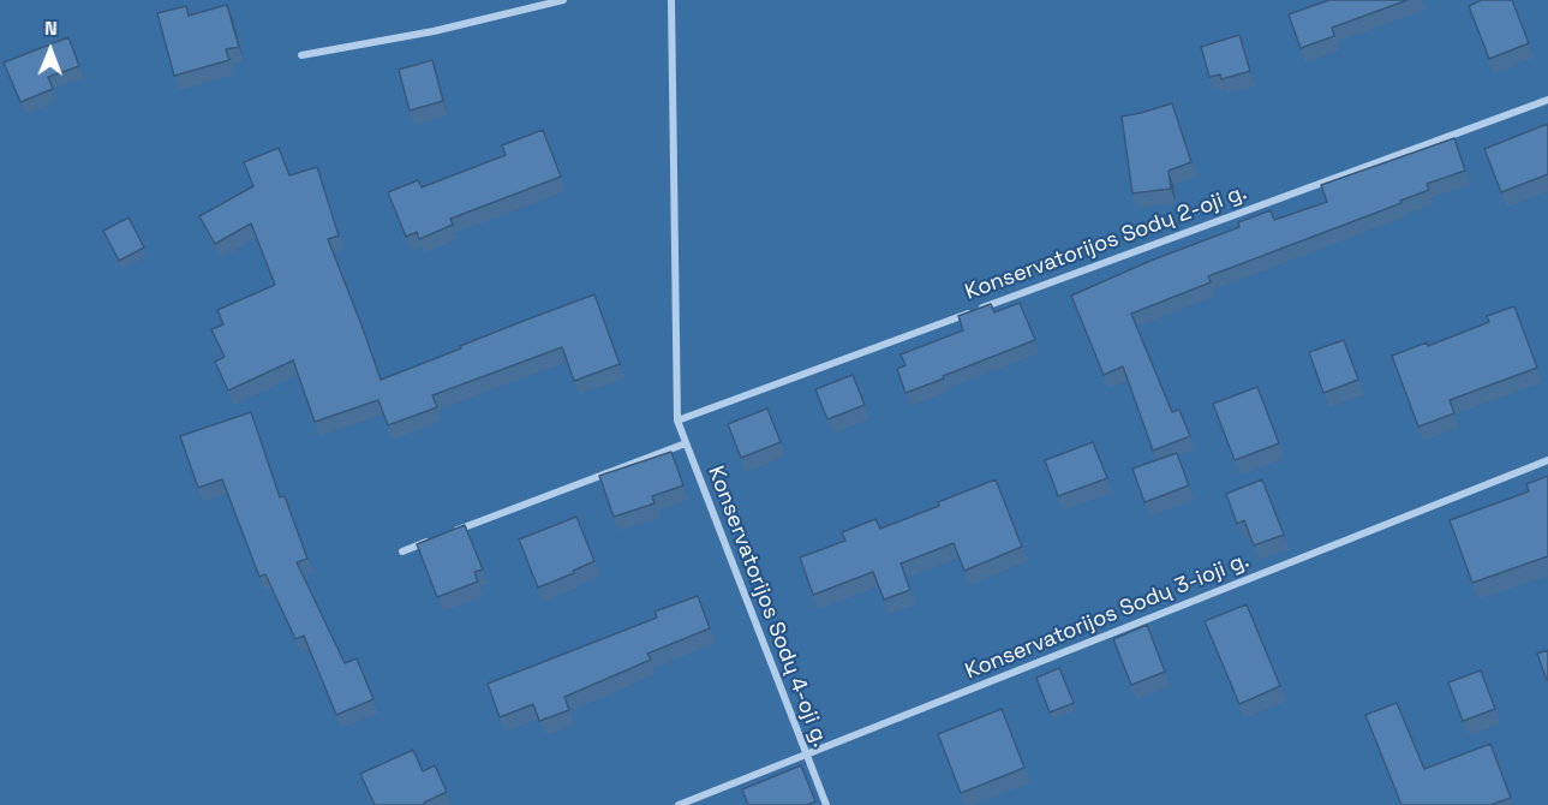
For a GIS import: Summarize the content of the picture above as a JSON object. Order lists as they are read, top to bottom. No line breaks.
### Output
{"streets":{"street":["Konservatorijos Sodų 2-oji g.","Konservatorijos Sodų 4-oji g.","Konservatorijos Sodų 3-ioji g."]},"crossings":[["Konservatorijos Sodų 2-oji g.","Konservatorijos Sodų 4-oji g."],["Konservatorijos Sodų 4-oji g.","Konservatorijos Sodų 3-ioji g."]],"north":"top"}
